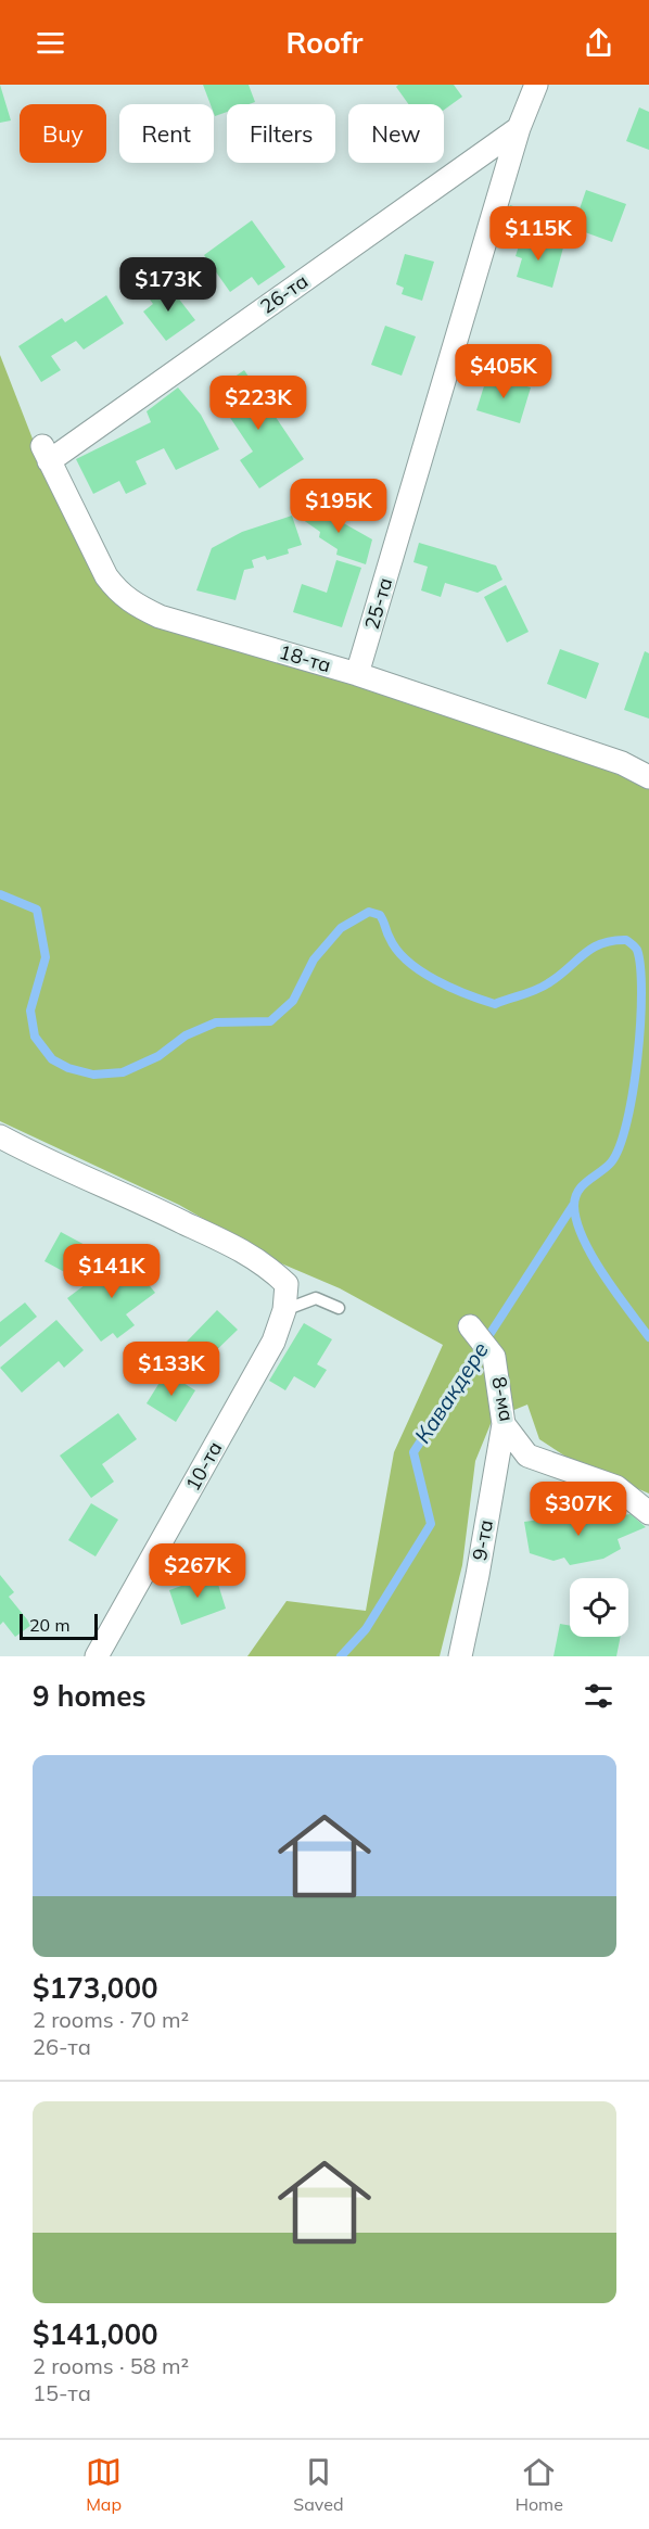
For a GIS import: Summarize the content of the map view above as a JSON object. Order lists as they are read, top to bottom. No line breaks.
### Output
{"streets":{"street":["26-та","25-та","18-та","8-ма","10-та","9-та"]},"crossings":[["26-та","25-та"],["26-та","18-та"],["25-та","18-та"],["8-ма","9-та"]],"water":["Кавакдере"],"scale_bar":"20 m","page":{"header":"Roofr","chip":["Buy","Rent","Filters","New"],"price":["$115K","$173K","$405K","$223K","$195K","$141K","$133K","$307K","$267K"],"scale":"20 m","heading":"9 homes","list":[{"name":"$173,000","note":"2 rooms · 70 m² · 26-та"},{"name":"$141,000","note":"2 rooms · 58 m² · 15-та"}],"tabs":["Map","Saved","Home"]}}
